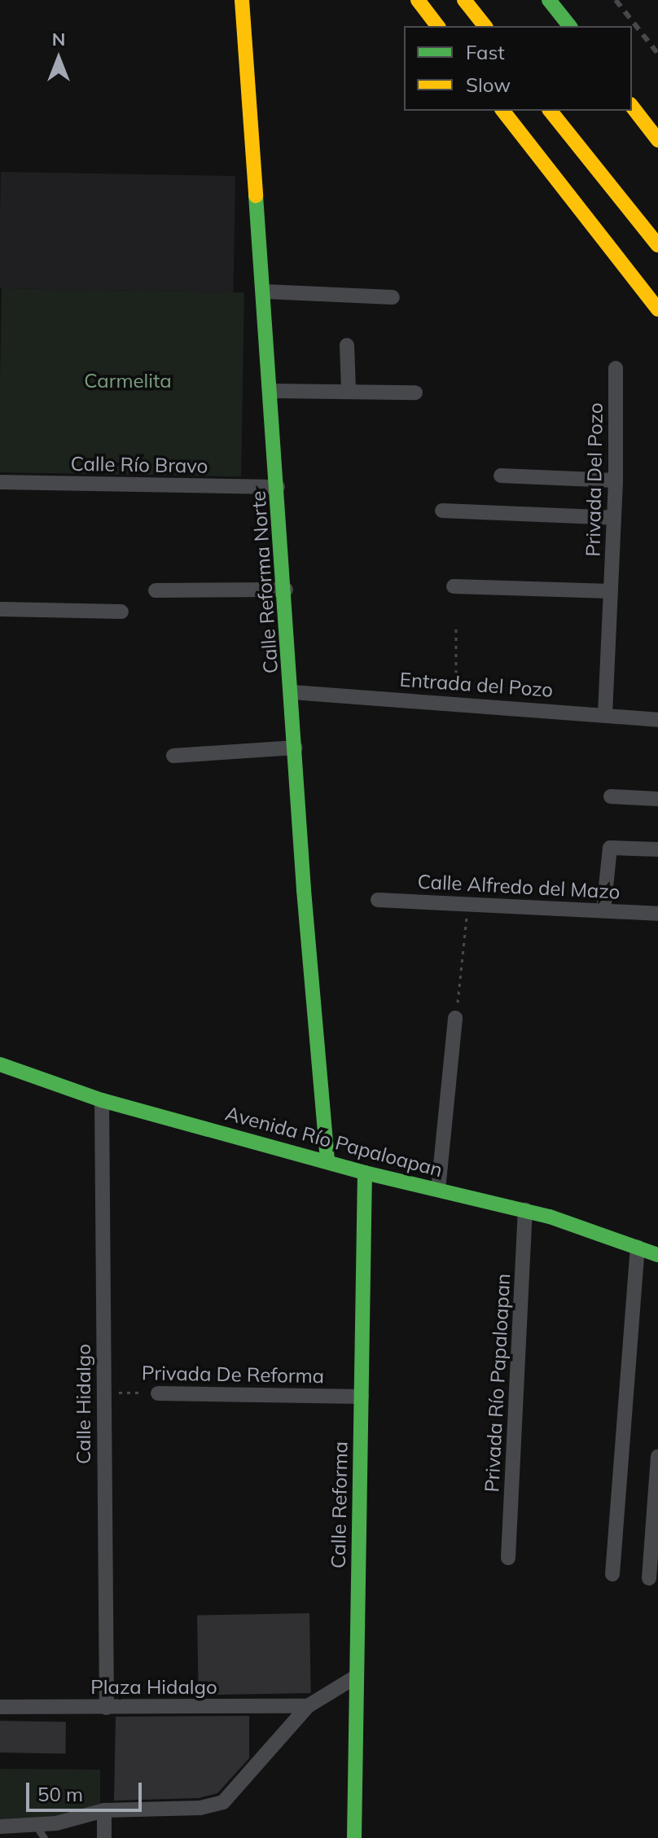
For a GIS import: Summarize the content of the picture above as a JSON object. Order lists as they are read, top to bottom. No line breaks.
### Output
{"streets":{"main road":["Calle Reforma Norte","Avenida Río Papaloapan","Calle Reforma"],"street":["Calle Río Bravo","Privada Del Pozo","Entrada del Pozo","Calle Alfredo del Mazo","Privada De Reforma","Privada Río Papaloapan","Calle Hidalgo","Plaza Hidalgo"]},"crossings":[["Calle Río Bravo","Calle Reforma Norte"],["Privada Del Pozo","Entrada del Pozo"],["Calle Reforma Norte","Entrada del Pozo"],["Calle Reforma Norte","Avenida Río Papaloapan"],["Avenida Río Papaloapan","Privada Río Papaloapan"],["Avenida Río Papaloapan","Calle Hidalgo"],["Avenida Río Papaloapan","Calle Reforma"],["Privada De Reforma","Calle Hidalgo"],["Privada De Reforma","Calle Reforma"],["Calle Hidalgo","Plaza Hidalgo"]],"parks":["Carmelita"],"legend":["Fast","Slow"],"scale_bar":"50 m","north":"top"}
